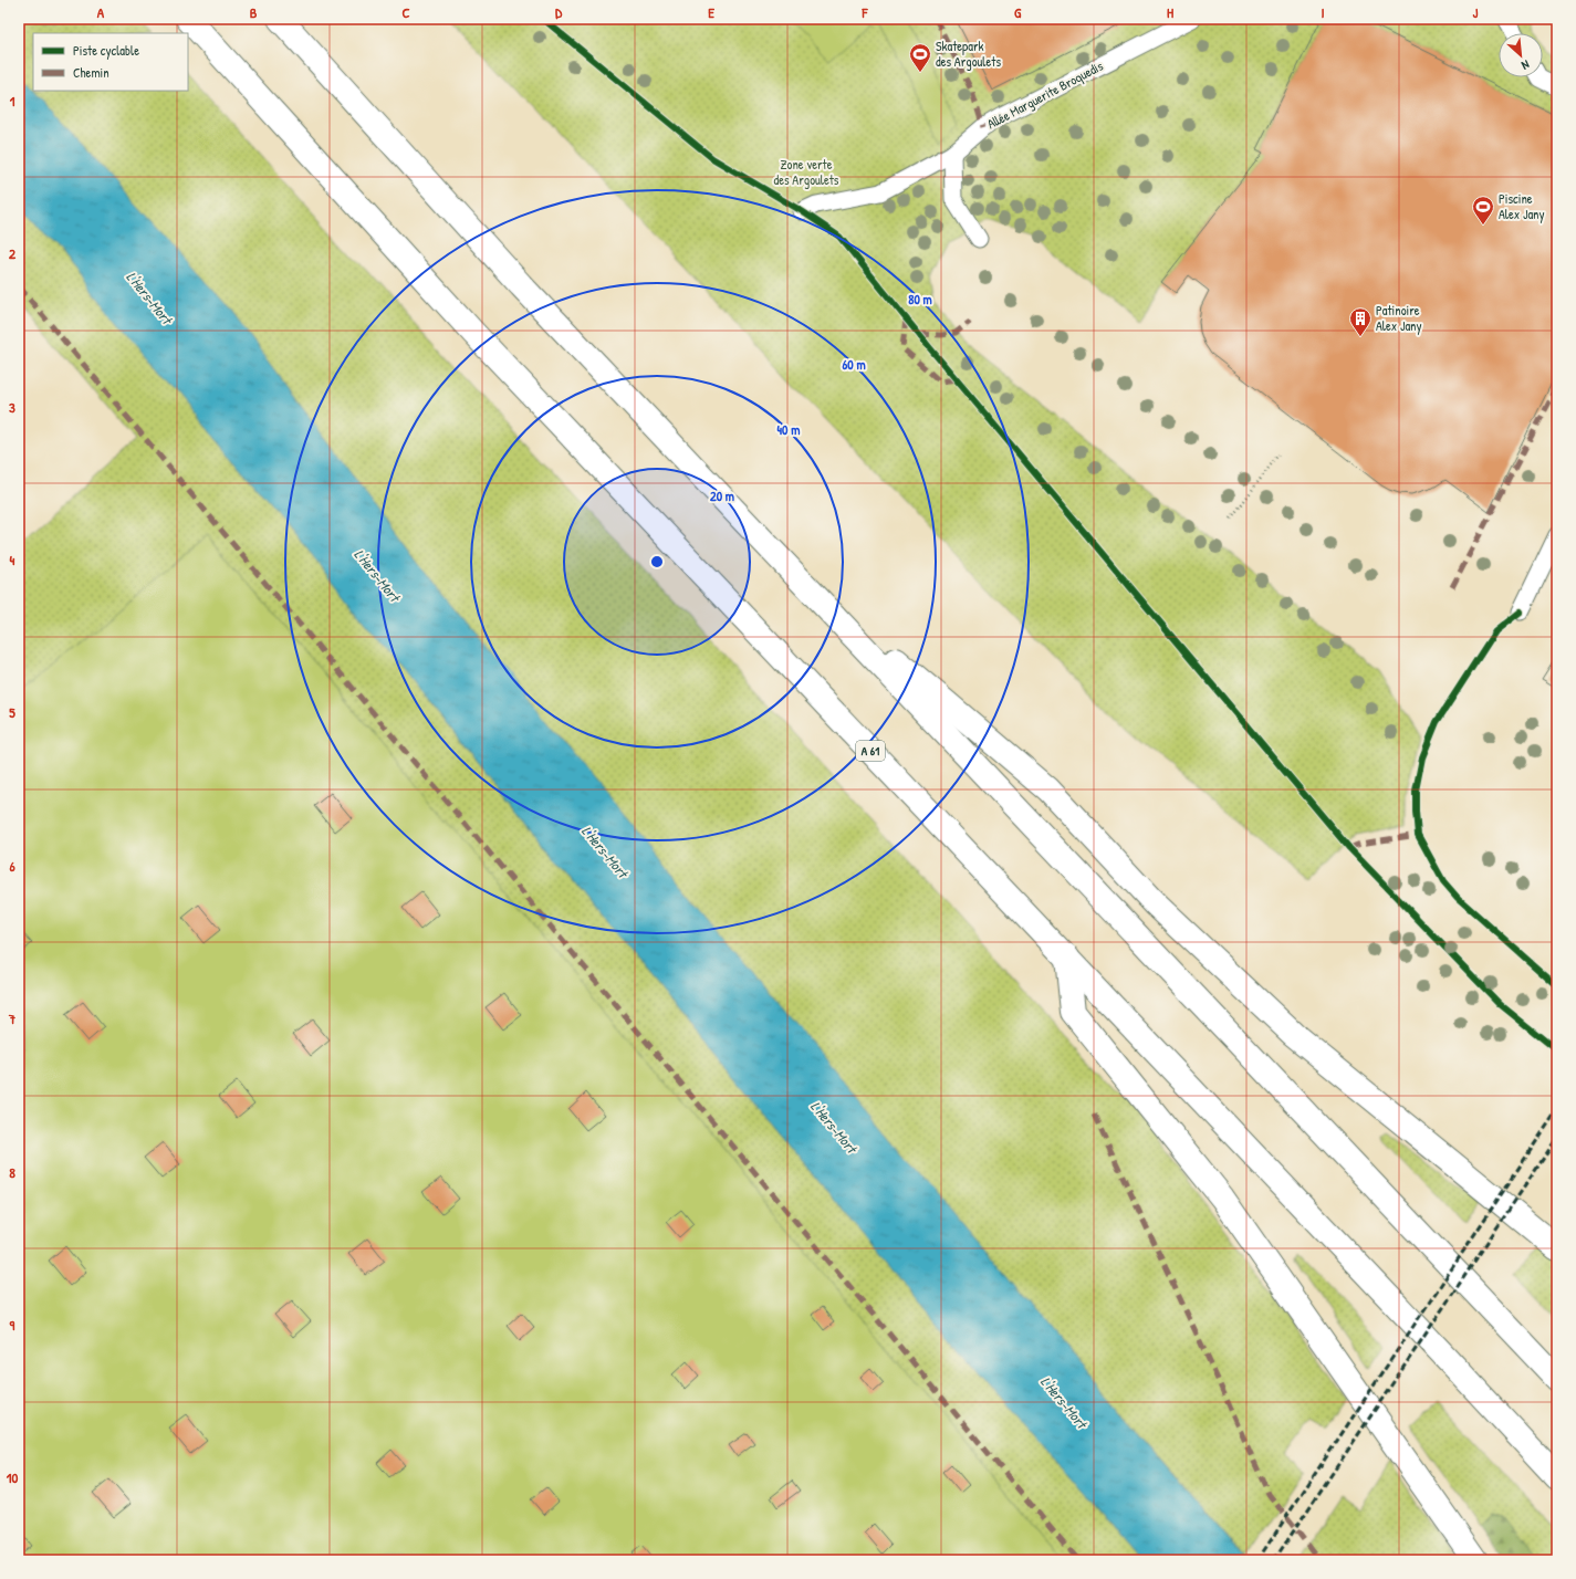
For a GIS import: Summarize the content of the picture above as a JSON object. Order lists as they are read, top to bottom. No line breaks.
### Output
{"streets":{"highway":["A 61"],"lane":["Allée Marguerite Broquedis"]},"water":["L'Hers-Mort"],"parks":["Zone verte des Argoulets"],"places":{"sports":["Skatepark des Argoulets","Piscine Alex Jany"],"building":["Patinoire Alex Jany"]},"legend":["Piste cyclable","Chemin"],"north":"bottom right","grid":{"columns":["A","B","C","D","E","F","G","H","I","J"],"rows":["1","2","3","4","5","6","7","8","9","10"]},"rings":["80 m","60 m","40 m","20 m"]}
